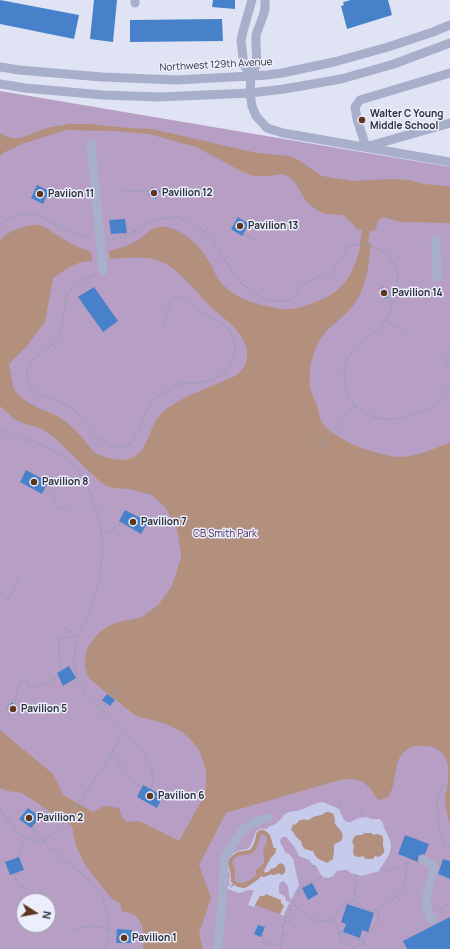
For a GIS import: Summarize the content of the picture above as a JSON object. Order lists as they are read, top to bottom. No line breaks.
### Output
{"streets":{"street":["Northwest 129th Avenue"]},"parks":["CB Smith Park"],"places":["Walter C Young Middle School","Pavilion 12","Paviion 11","Pavilion 13","Pavilion 14","Pavilion 8","Pavilion 7","Pavilion 5","Pavilion 6","Pavilion 2","Pavilion 1"],"north":"right"}
